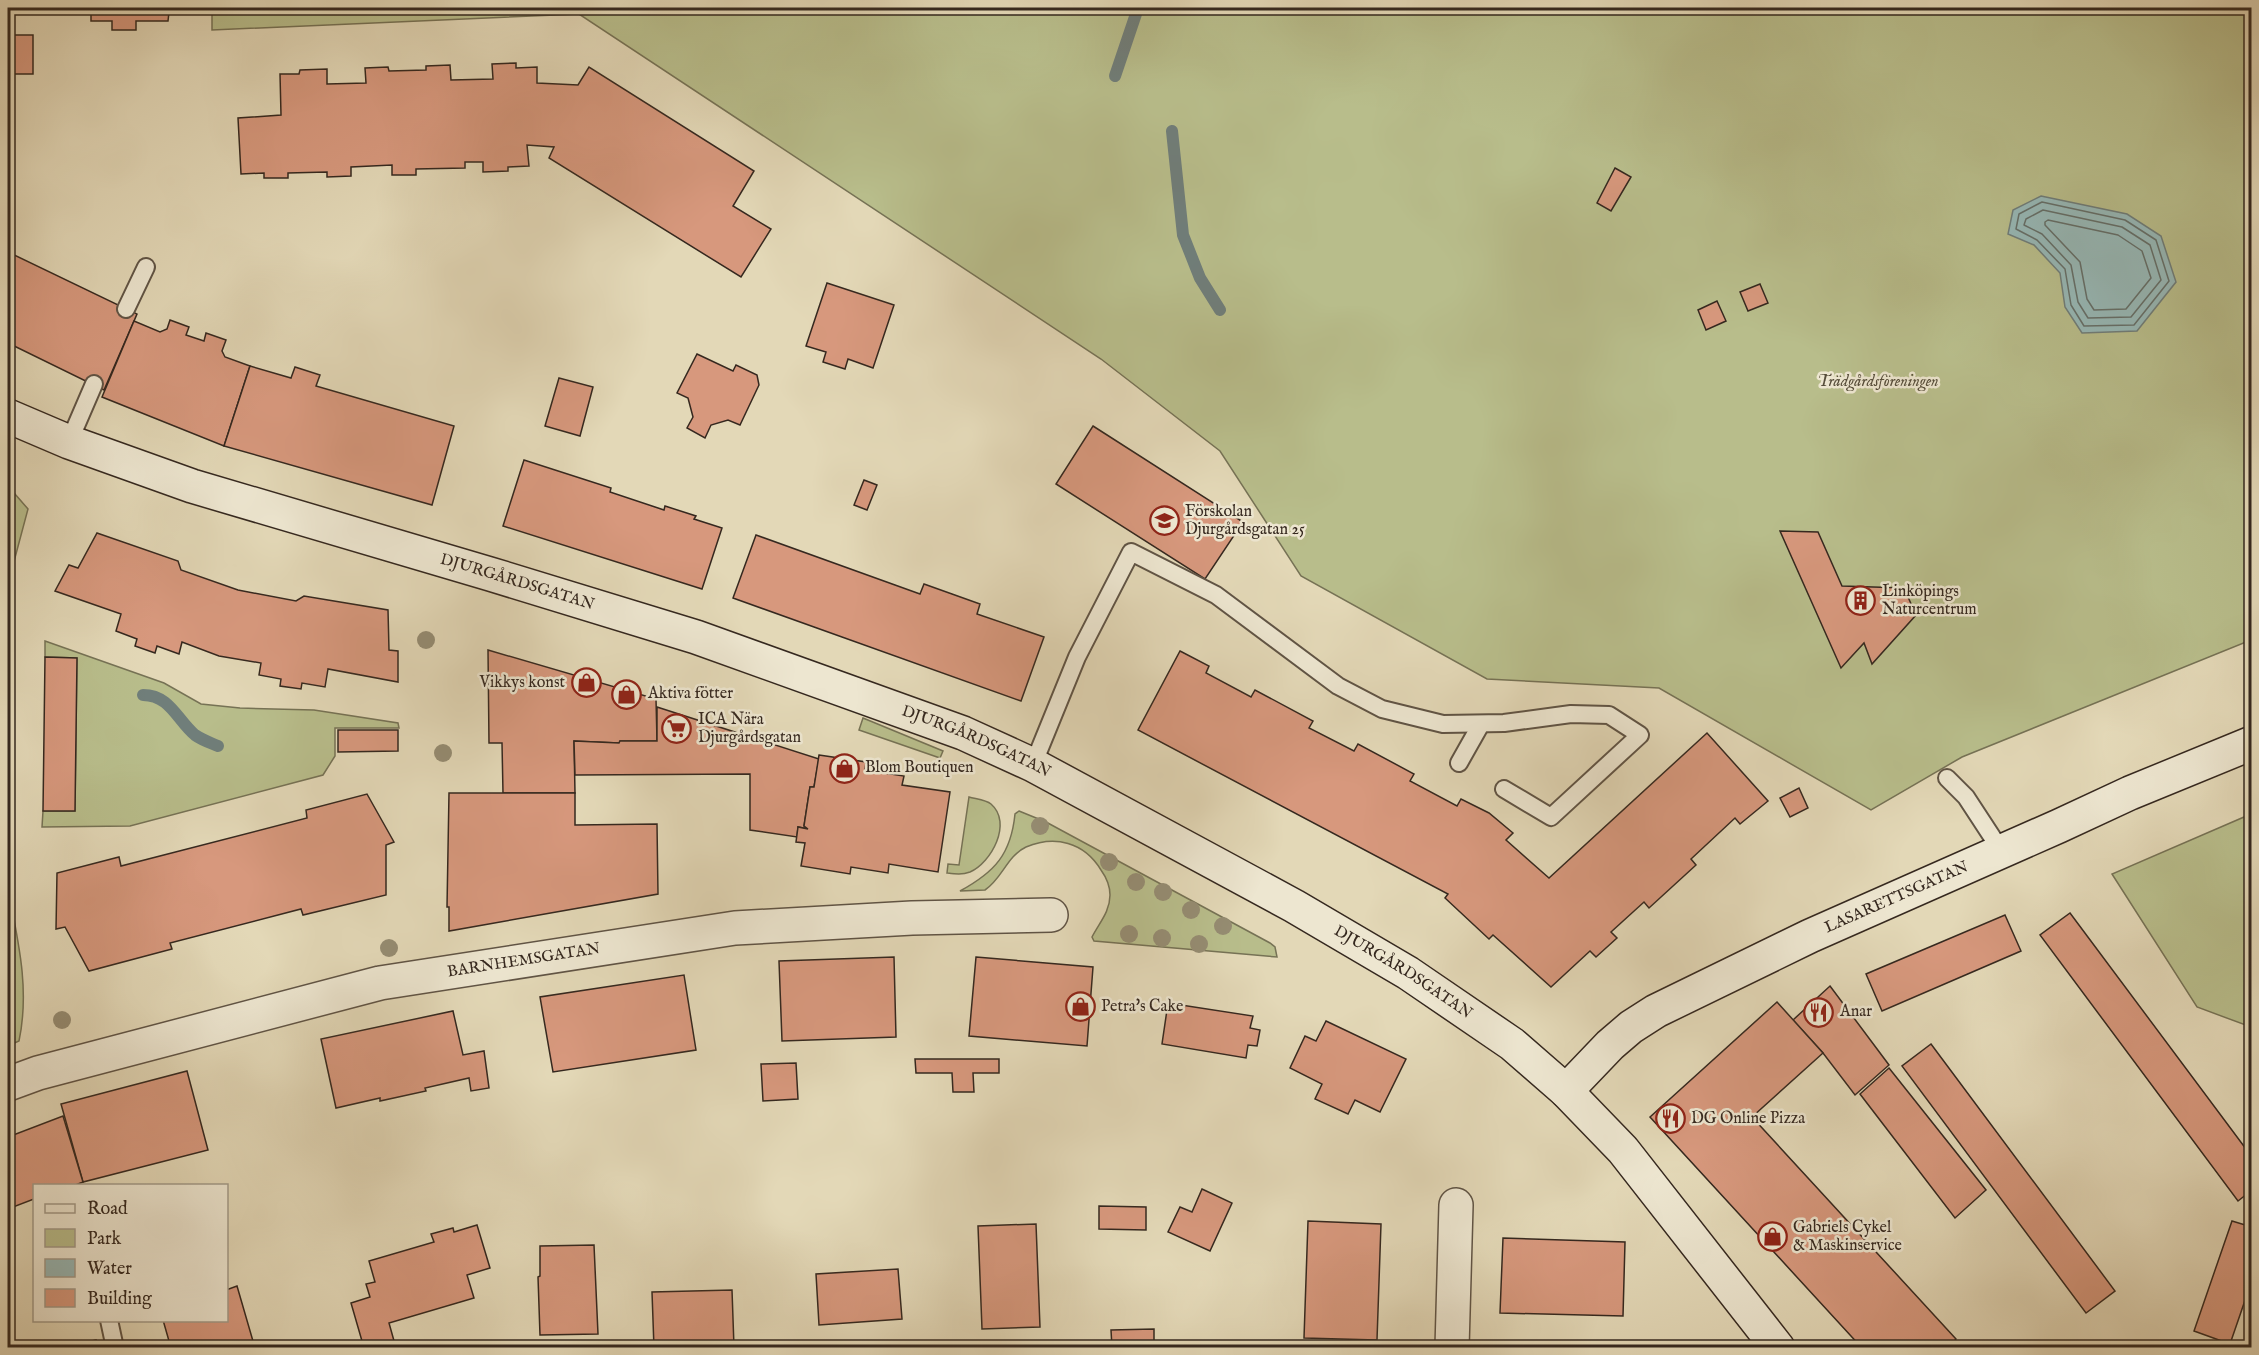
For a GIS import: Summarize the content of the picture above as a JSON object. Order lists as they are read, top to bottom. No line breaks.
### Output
{"streets":{"main road":["DJURGÅRDSGATAN","LASARETTSGATAN","BARNHEMSGATAN"]},"crossings":[["DJURGÅRDSGATAN","LASARETTSGATAN"]],"parks":["Trädgårdsföreningen"],"places":{"school or university":["Förskolan Djurgårdsgatan 25"],"building":["Linköpings Naturcentrum"],"shop":["Vikkys konst","Aktiva fötter","Blom Boutiquen","Petra's Cake","Gabriels Cykel & Maskinservice"],"supermarket":["ICA Nära Djurgårdsgatan"],"restaurant":["Anar","DG Online Pizza"]},"legend":["Road","Park","Water","Building"]}
